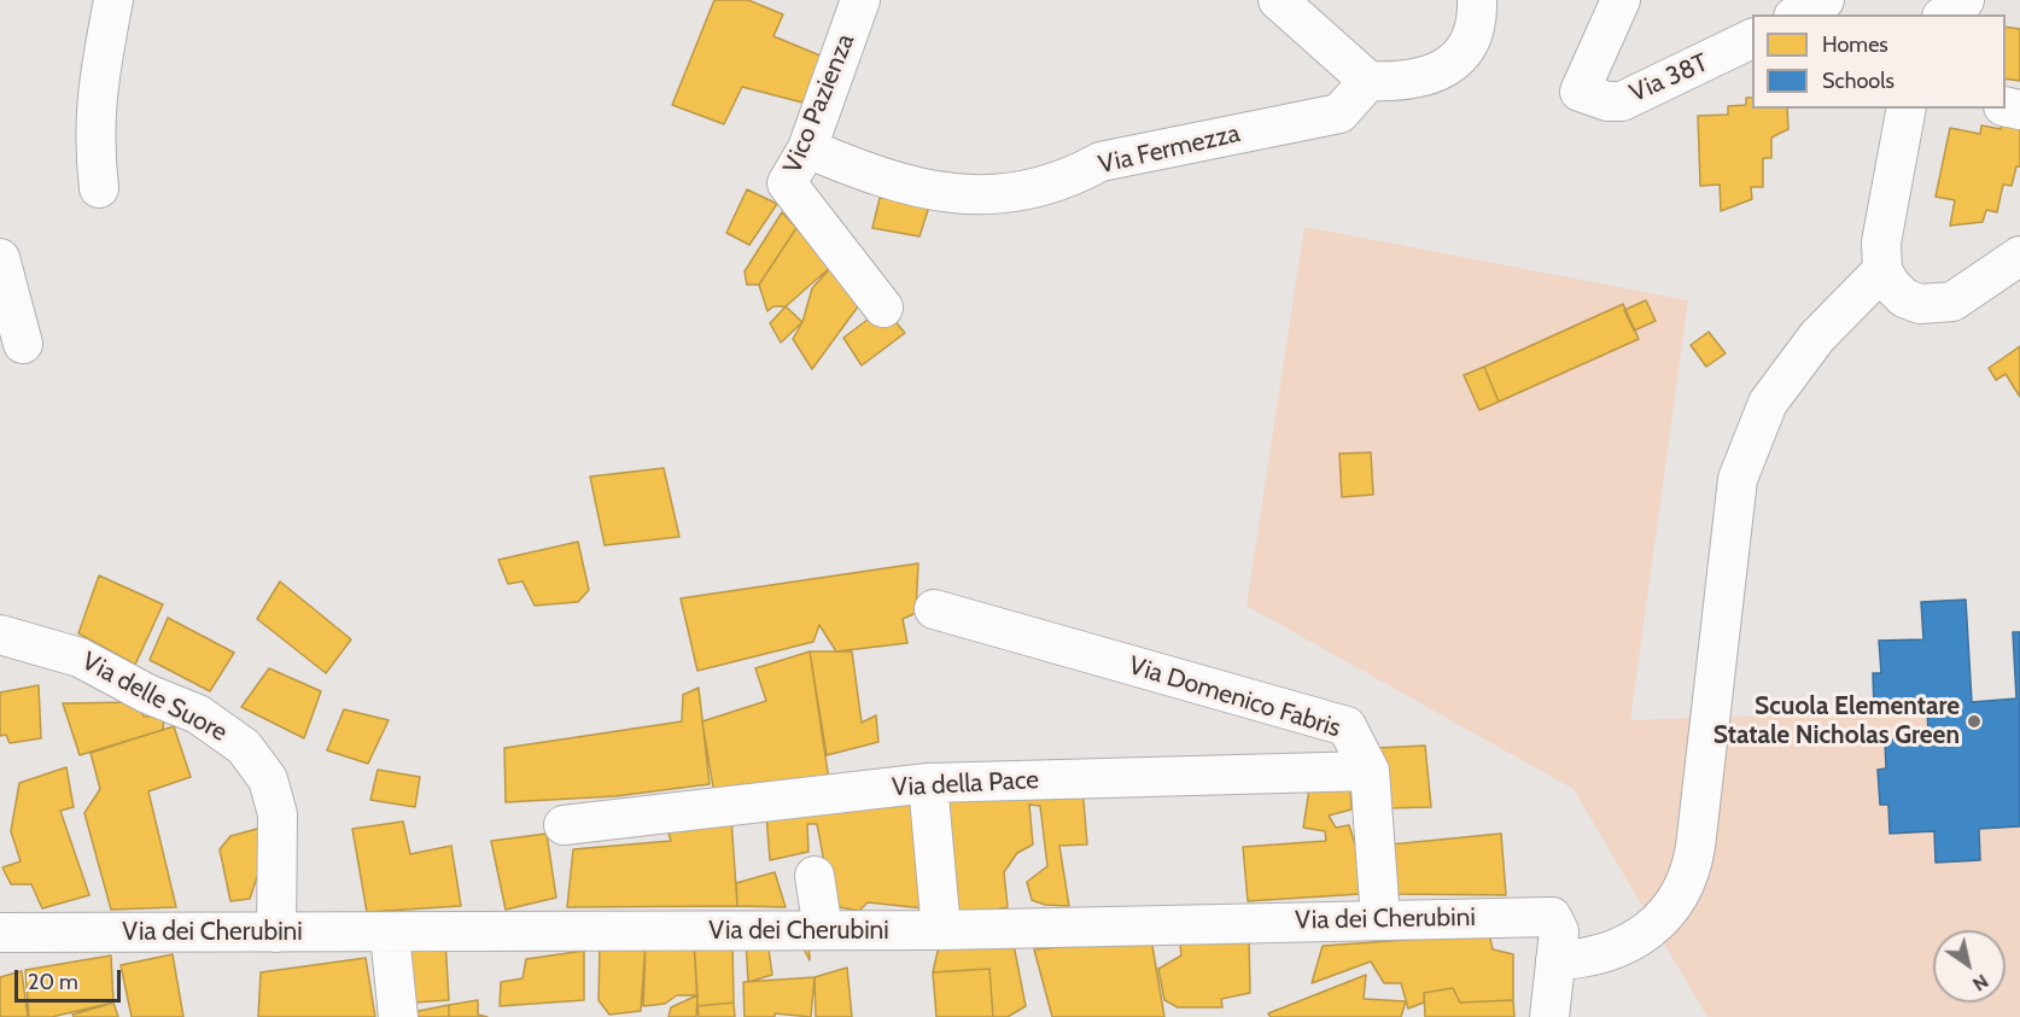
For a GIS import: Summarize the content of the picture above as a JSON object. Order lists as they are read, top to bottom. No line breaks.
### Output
{"streets":{"street":["Via 38T","Vico Pazienza","Via Fermezza","Via delle Suore","Via Domenico Fabris","Via della Pace","Via dei Cherubini"]},"crossings":[["Vico Pazienza","Via Fermezza"],["Via delle Suore","Via dei Cherubini"],["Via Domenico Fabris","Via della Pace"],["Via Domenico Fabris","Via dei Cherubini"]],"places":["Scuola Elementare Statale Nicholas Green"],"legend":["Homes","Schools"],"scale_bar":"20 m","north":"bottom right"}
